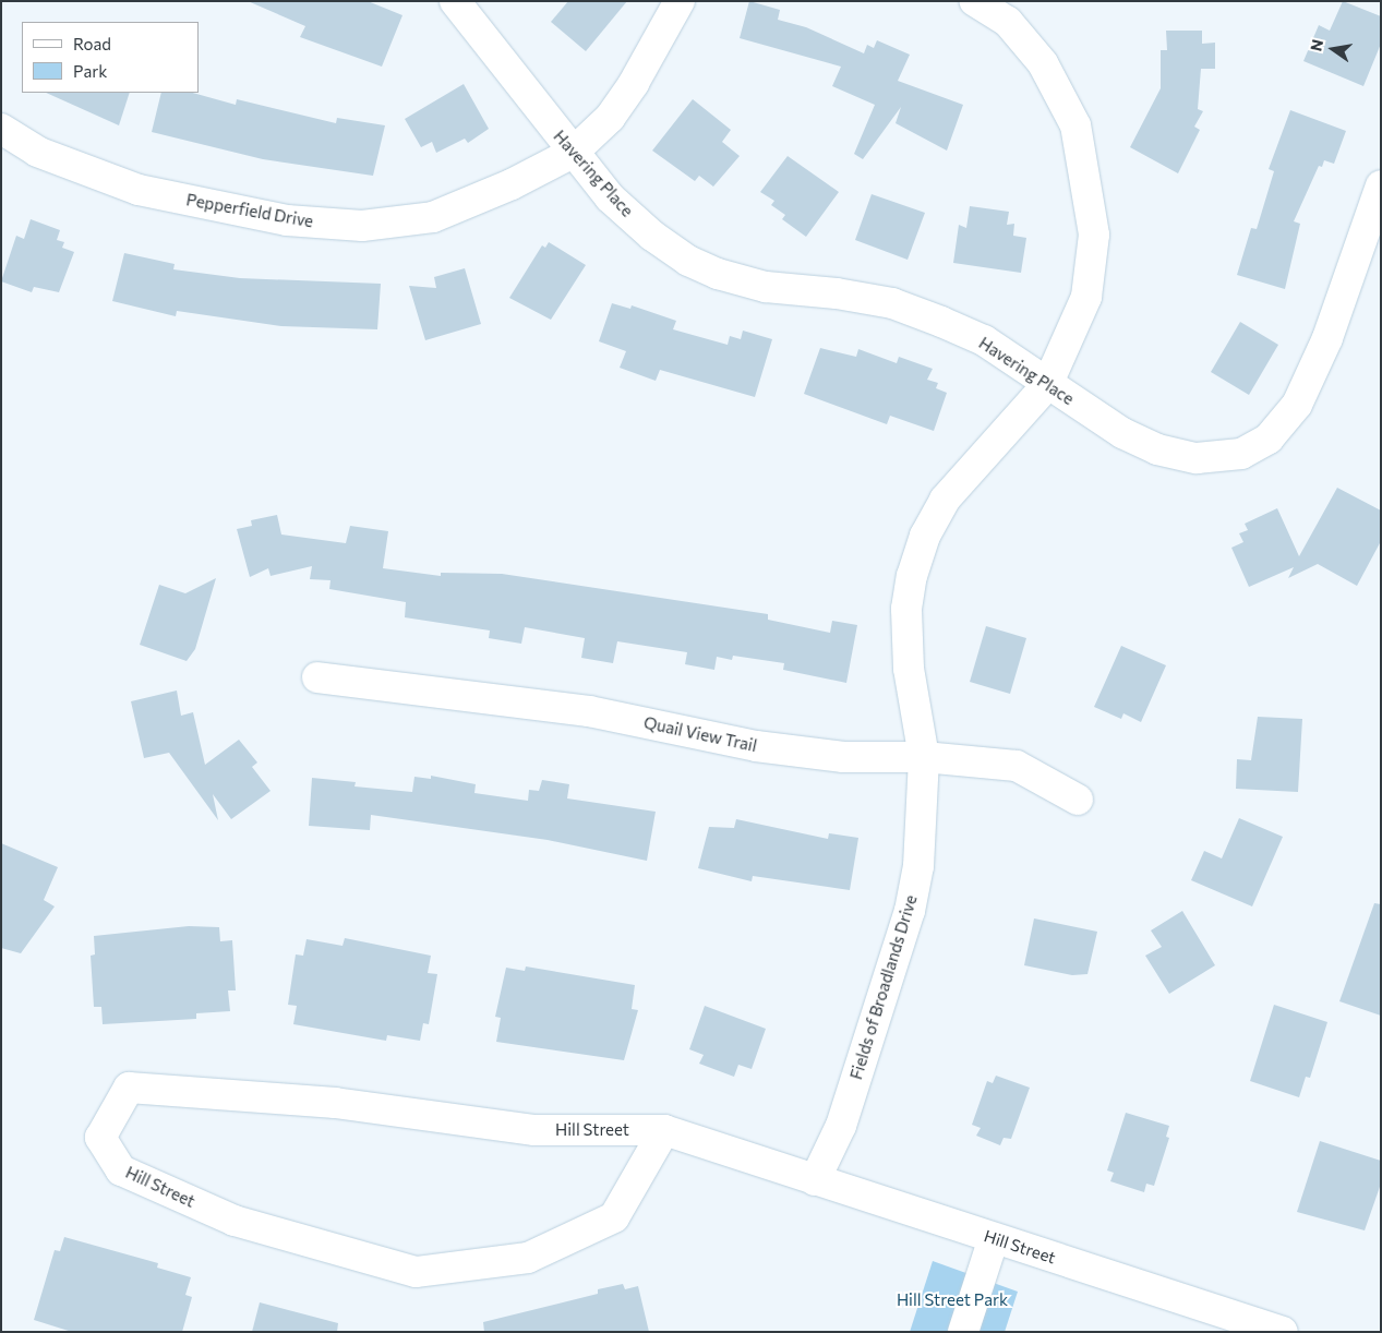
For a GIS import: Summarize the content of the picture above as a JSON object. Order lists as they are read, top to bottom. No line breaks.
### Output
{"streets":{"street":["Havering Place","Pepperfield Drive","Quail View Trail","Fields of Broadlands Drive","Hill Street"]},"crossings":[["Havering Place","Pepperfield Drive"],["Havering Place","Fields of Broadlands Drive"],["Quail View Trail","Fields of Broadlands Drive"],["Fields of Broadlands Drive","Hill Street"]],"parks":["Hill Street Park"],"legend":["Road","Park"],"north":"left"}
